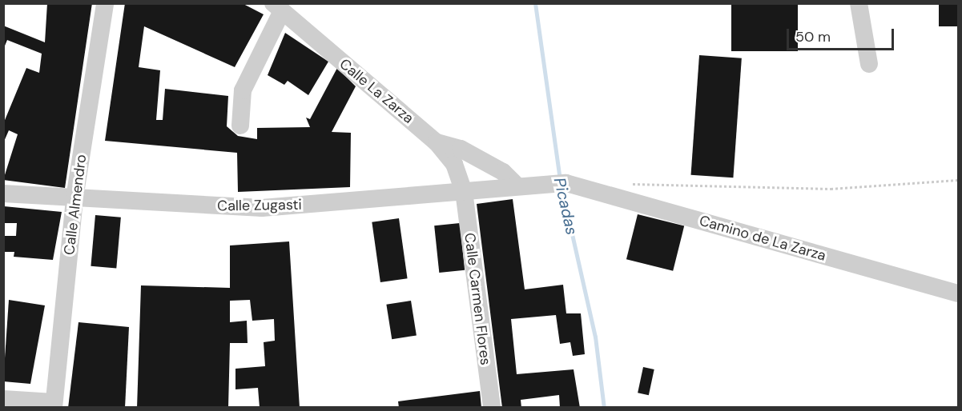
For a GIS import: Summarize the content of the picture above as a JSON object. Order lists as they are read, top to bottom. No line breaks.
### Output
{"streets":{"street":["Calle La Zarza","Calle Almendro","Calle Zugasti","Camino de La Zarza","Calle Carmen Flores"]},"crossings":[["Calle La Zarza","Calle Zugasti"],["Calle La Zarza","Calle Carmen Flores"],["Calle Almendro","Calle Zugasti"],["Calle Zugasti","Camino de La Zarza"],["Calle Zugasti","Calle Carmen Flores"]],"water":["Picadas"],"scale_bar":"50 m"}
